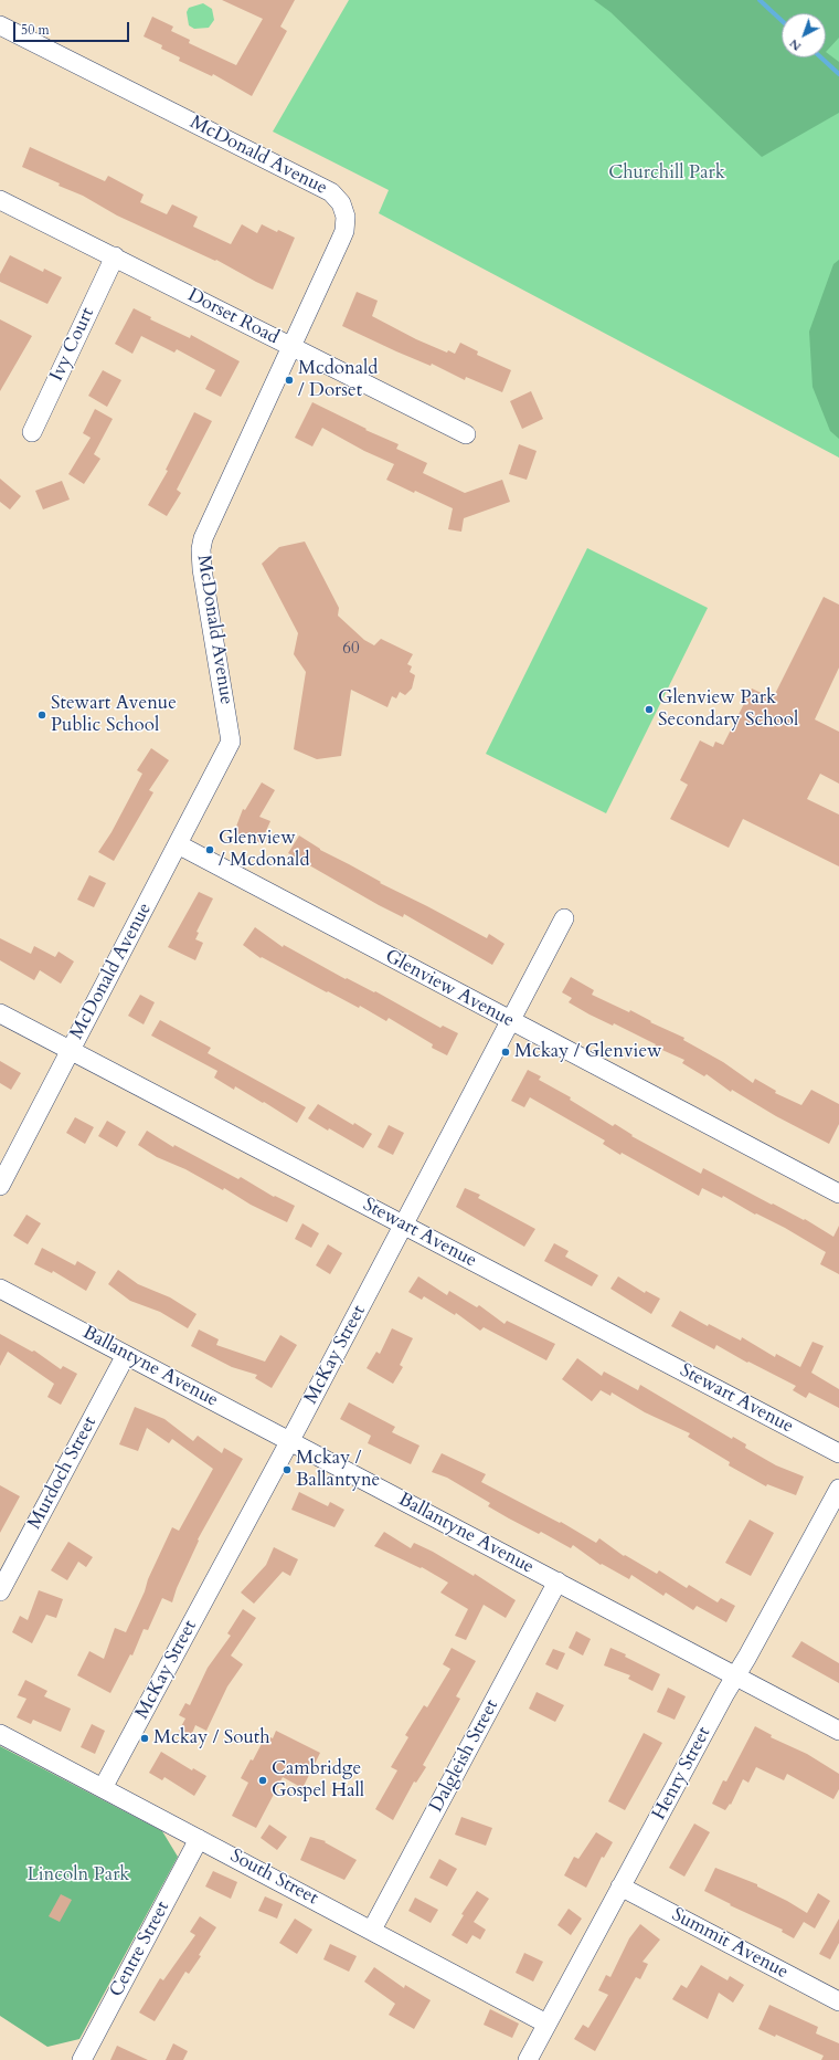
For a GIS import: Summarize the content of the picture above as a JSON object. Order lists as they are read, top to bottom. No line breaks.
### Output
{"streets":{"street":["McDonald Avenue","Dorset Road","Ivy Court","Glenview Avenue","Stewart Avenue","McKay Street","Ballantyne Avenue","Murdoch Street","Dalgleish Street","Henry Street","South Street","Summit Avenue","Centre Street"]},"crossings":[["McDonald Avenue","Dorset Road"],["McDonald Avenue","Glenview Avenue"],["McDonald Avenue","Stewart Avenue"],["Dorset Road","Ivy Court"],["Glenview Avenue","McKay Street"],["Stewart Avenue","McKay Street"],["McKay Street","Ballantyne Avenue"],["McKay Street","South Street"],["Ballantyne Avenue","Murdoch Street"],["Ballantyne Avenue","Dalgleish Street"],["Ballantyne Avenue","Henry Street"],["Dalgleish Street","South Street"],["Henry Street","South Street"],["Henry Street","Summit Avenue"],["South Street","Centre Street"]],"parks":["Churchill Park","Lincoln Park"],"places":["Mcdonald / Dorset","Glenview Park Secondary School","Stewart Avenue Public School","Glenview / Mcdonald","Mckay / Glenview","Mckay / Ballantyne","Mckay / South","Cambridge Gospel Hall"],"house_numbers":["60"],"scale_bar":"50 m","north":"bottom left"}
